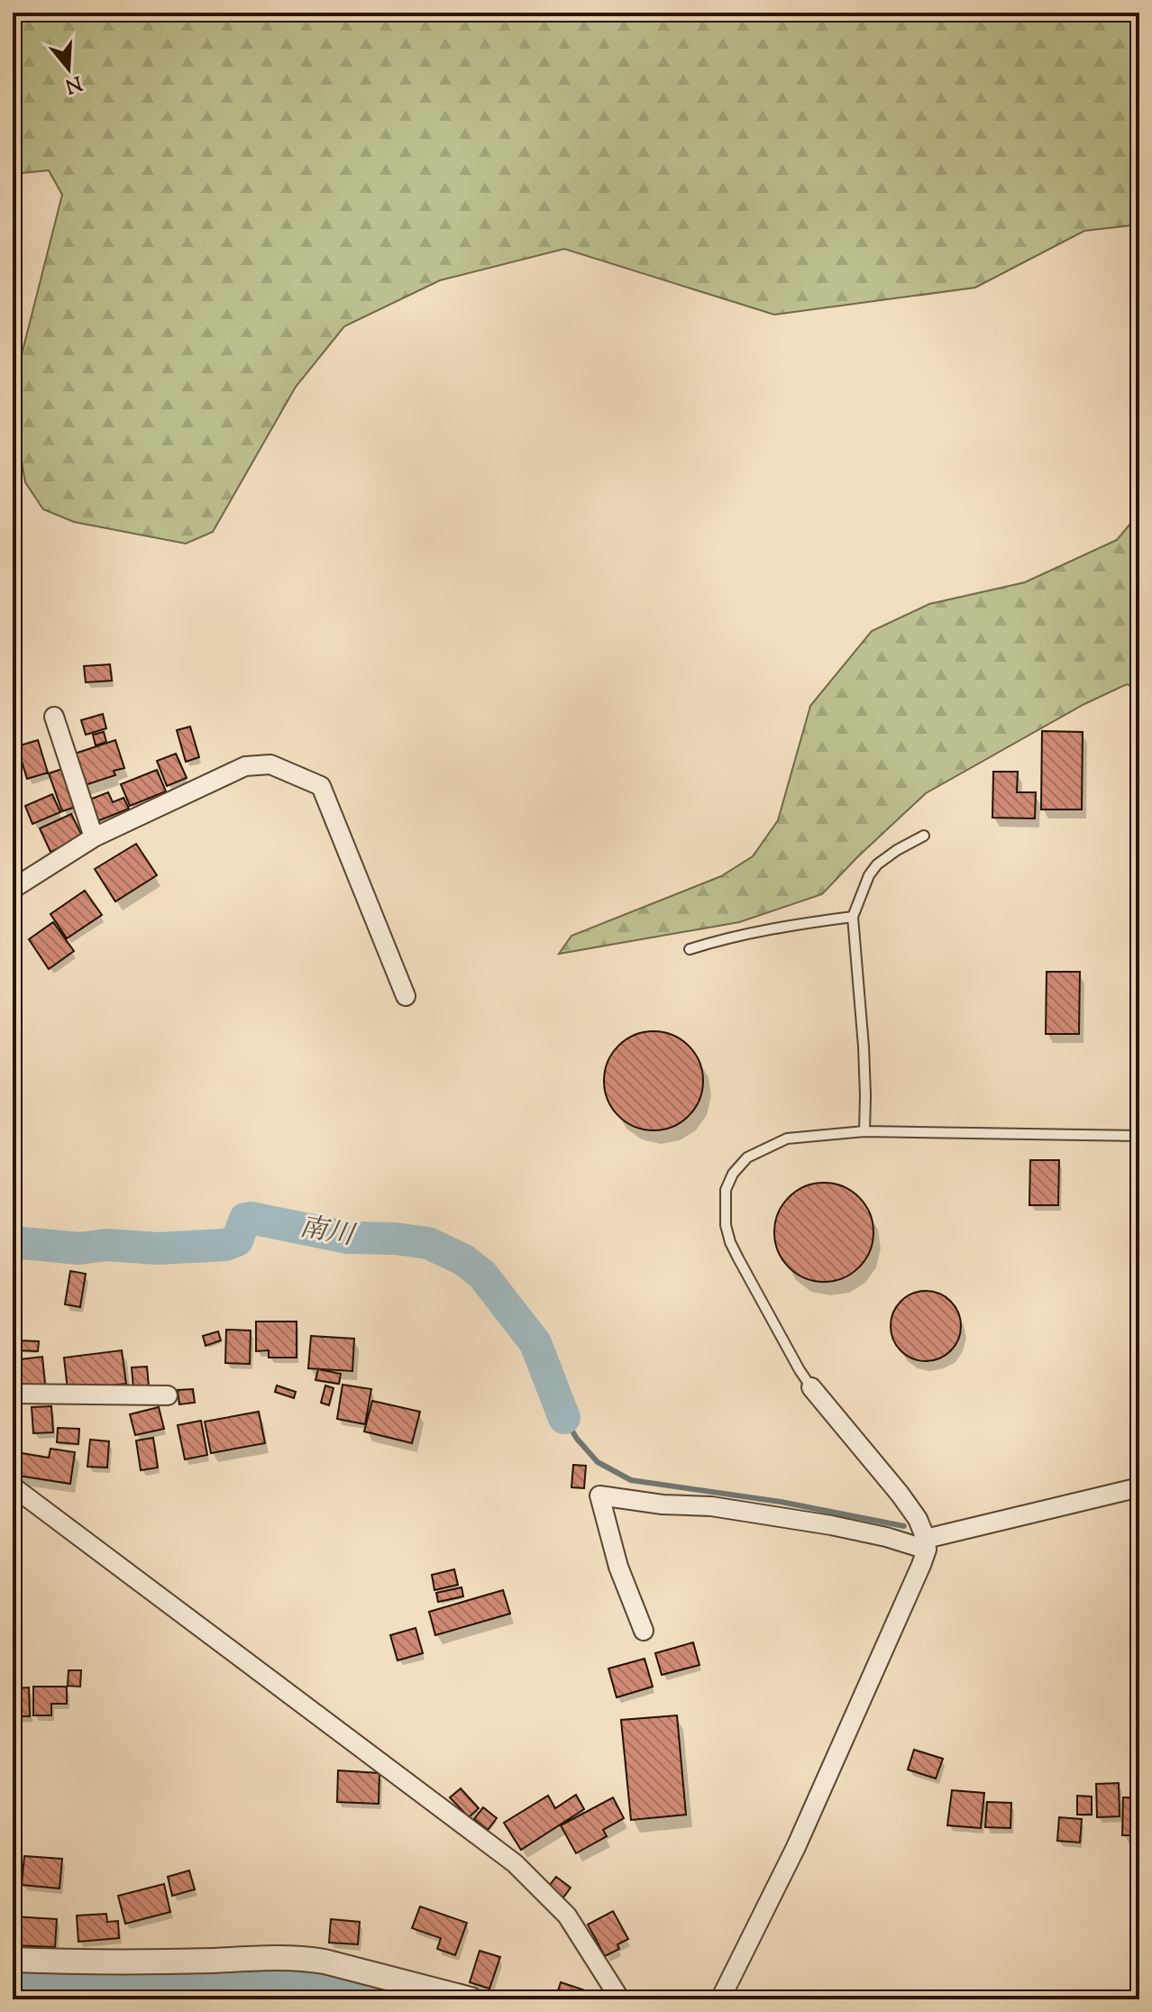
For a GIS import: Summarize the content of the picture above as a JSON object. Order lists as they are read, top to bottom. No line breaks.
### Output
{"water":["南川"],"north":"bottom"}
